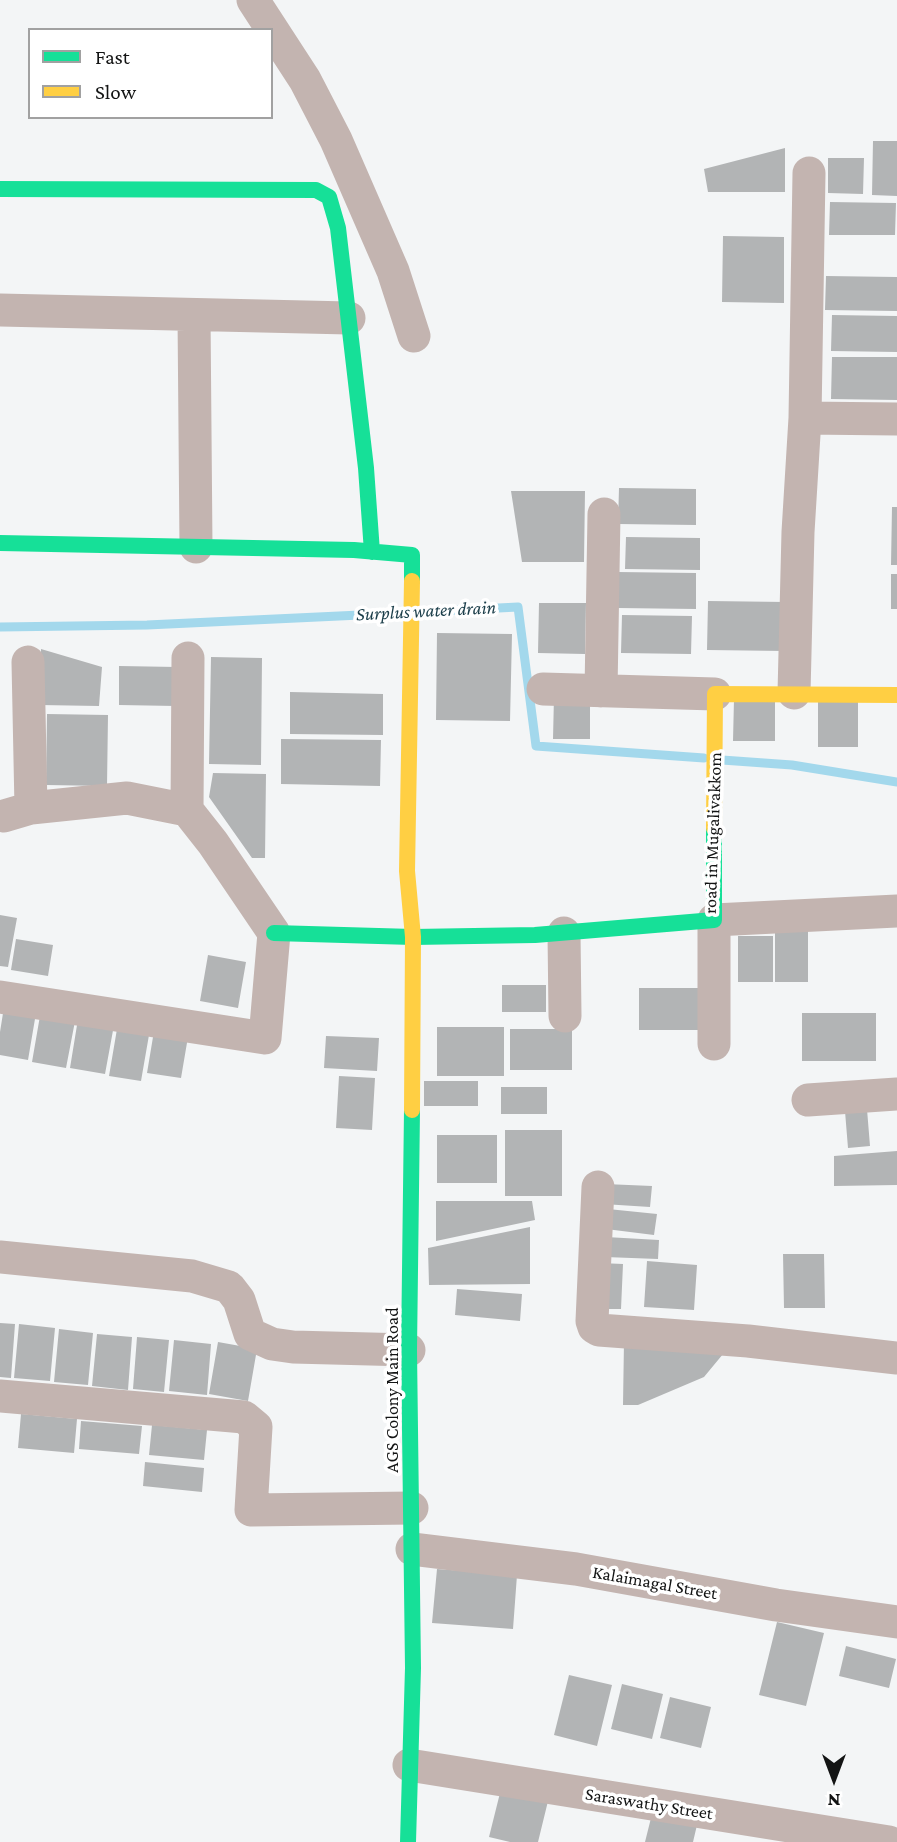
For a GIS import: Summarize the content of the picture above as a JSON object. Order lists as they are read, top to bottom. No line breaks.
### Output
{"streets":{"street":["road in Mugalivakkom","AGS Colony Main Road","Kalaimagal Street","Saraswathy Street"]},"crossings":[["road in Mugalivakkom","AGS Colony Main Road"],["AGS Colony Main Road","Kalaimagal Street"],["AGS Colony Main Road","Saraswathy Street"]],"water":["Surplus water drain"],"legend":["Fast","Slow"],"north":"bottom"}
